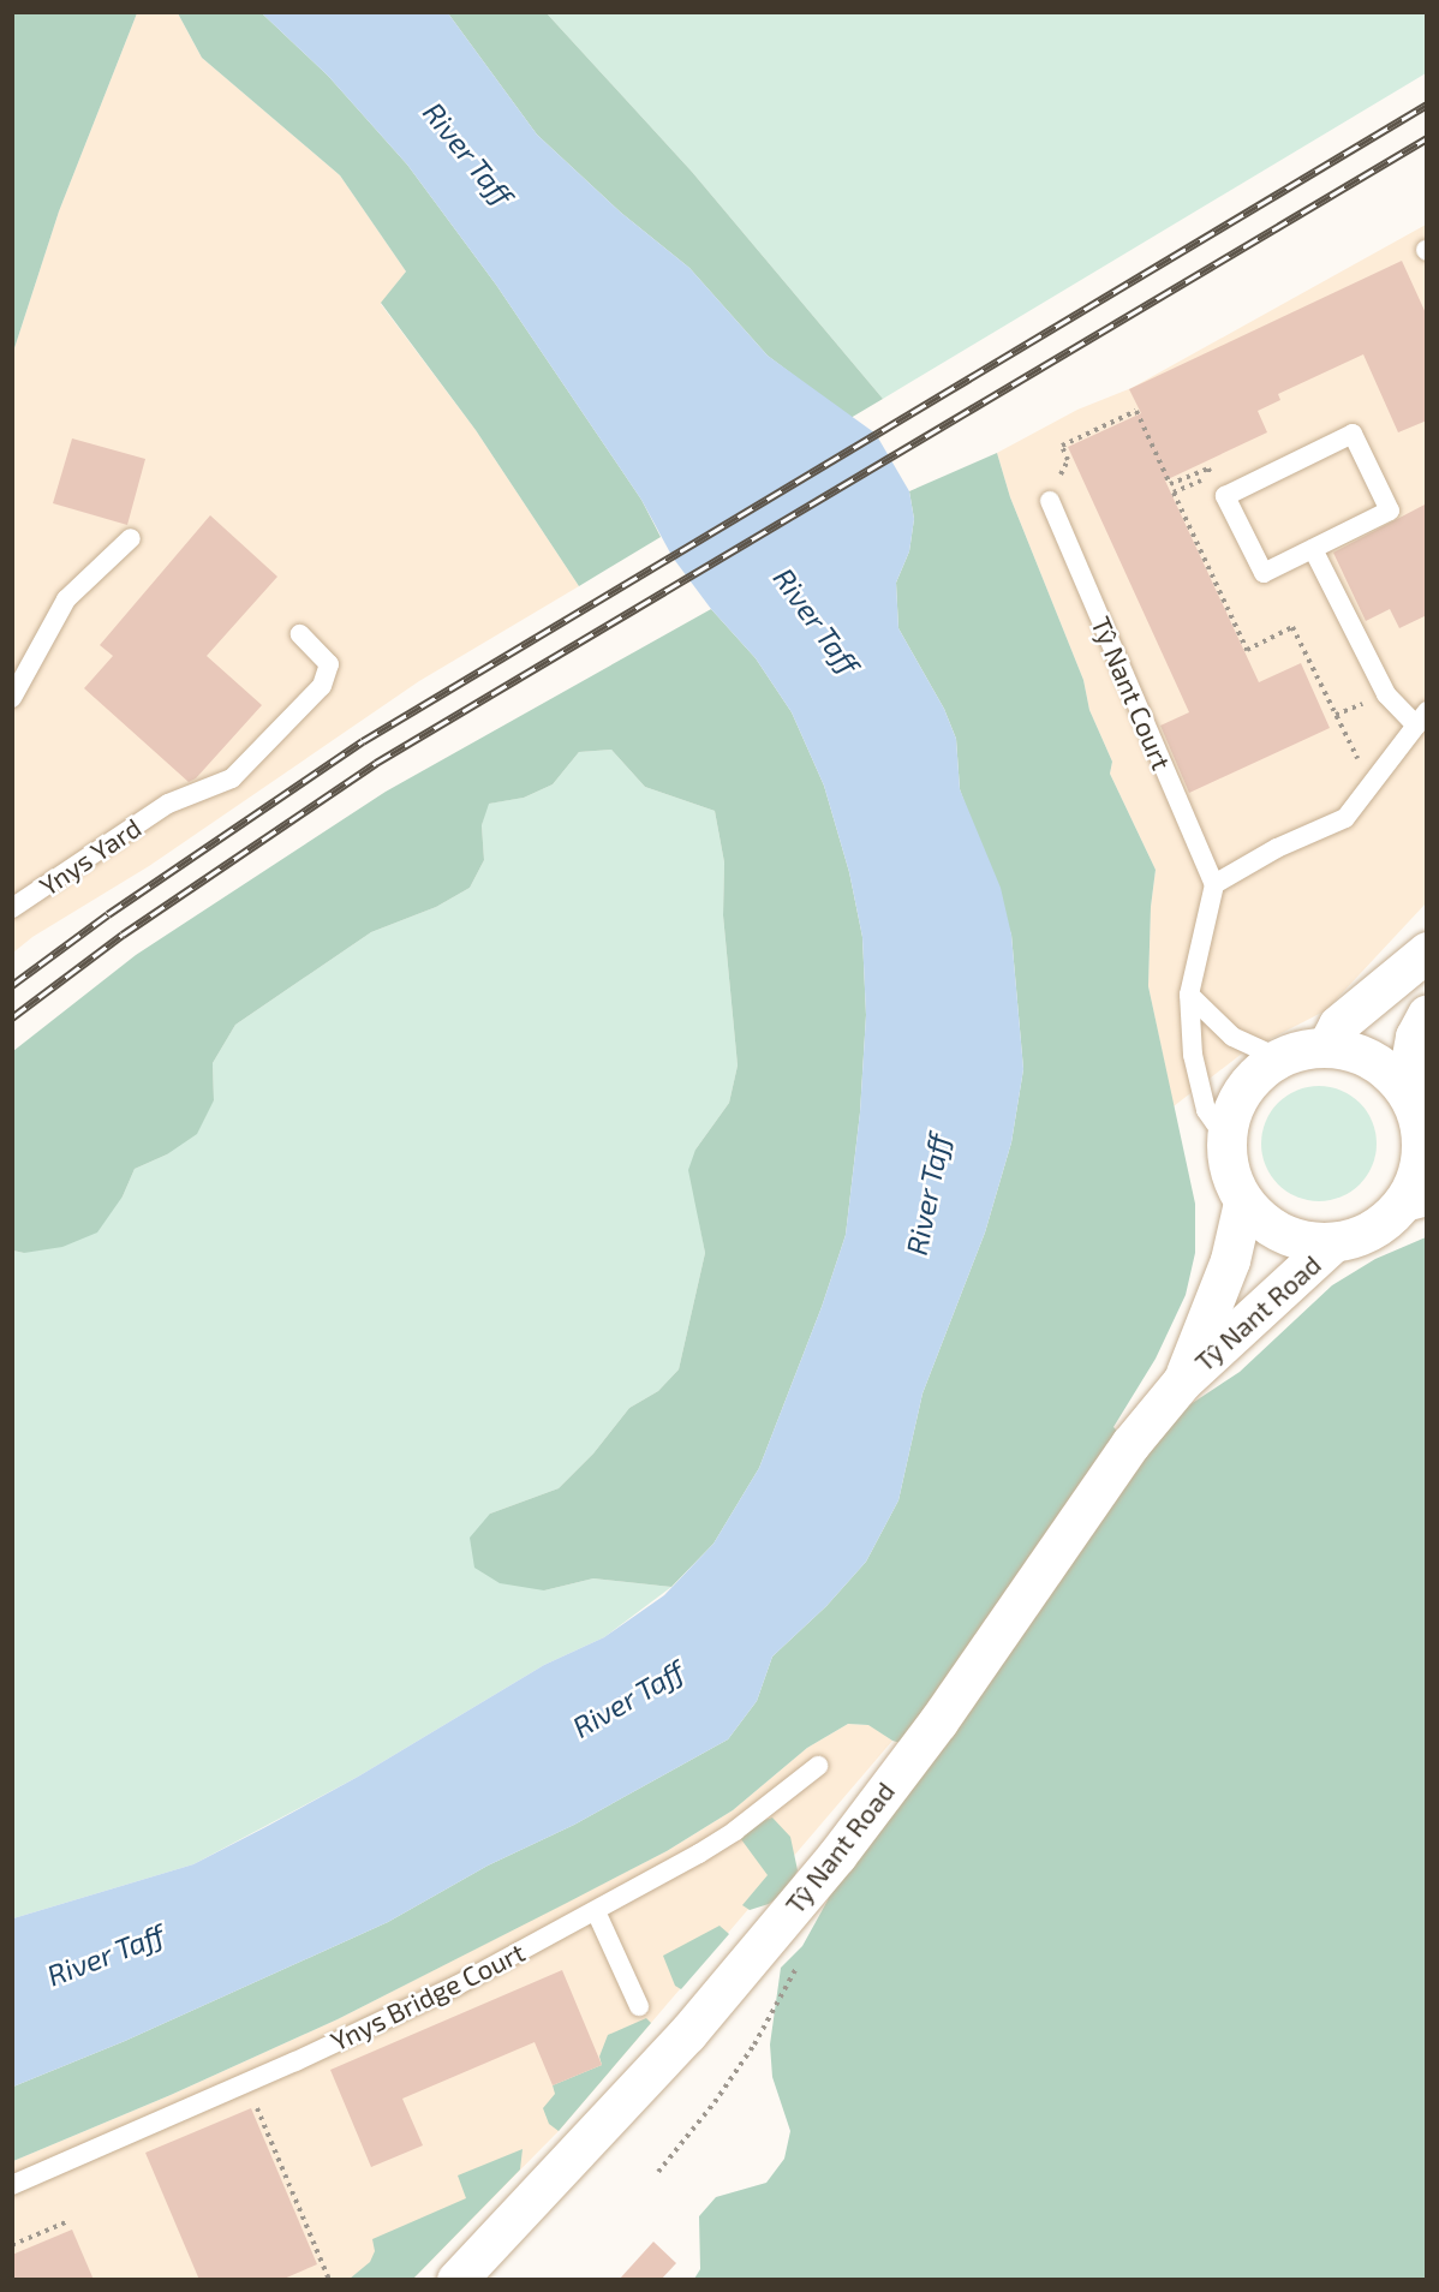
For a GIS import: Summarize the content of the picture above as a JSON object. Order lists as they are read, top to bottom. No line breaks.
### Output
{"streets":{"main road":["Tŷ Nant Road"],"lane":["Tŷ Nant Court","Ynys Yard","Ynys Bridge Court"]},"water":["River Taff"]}
